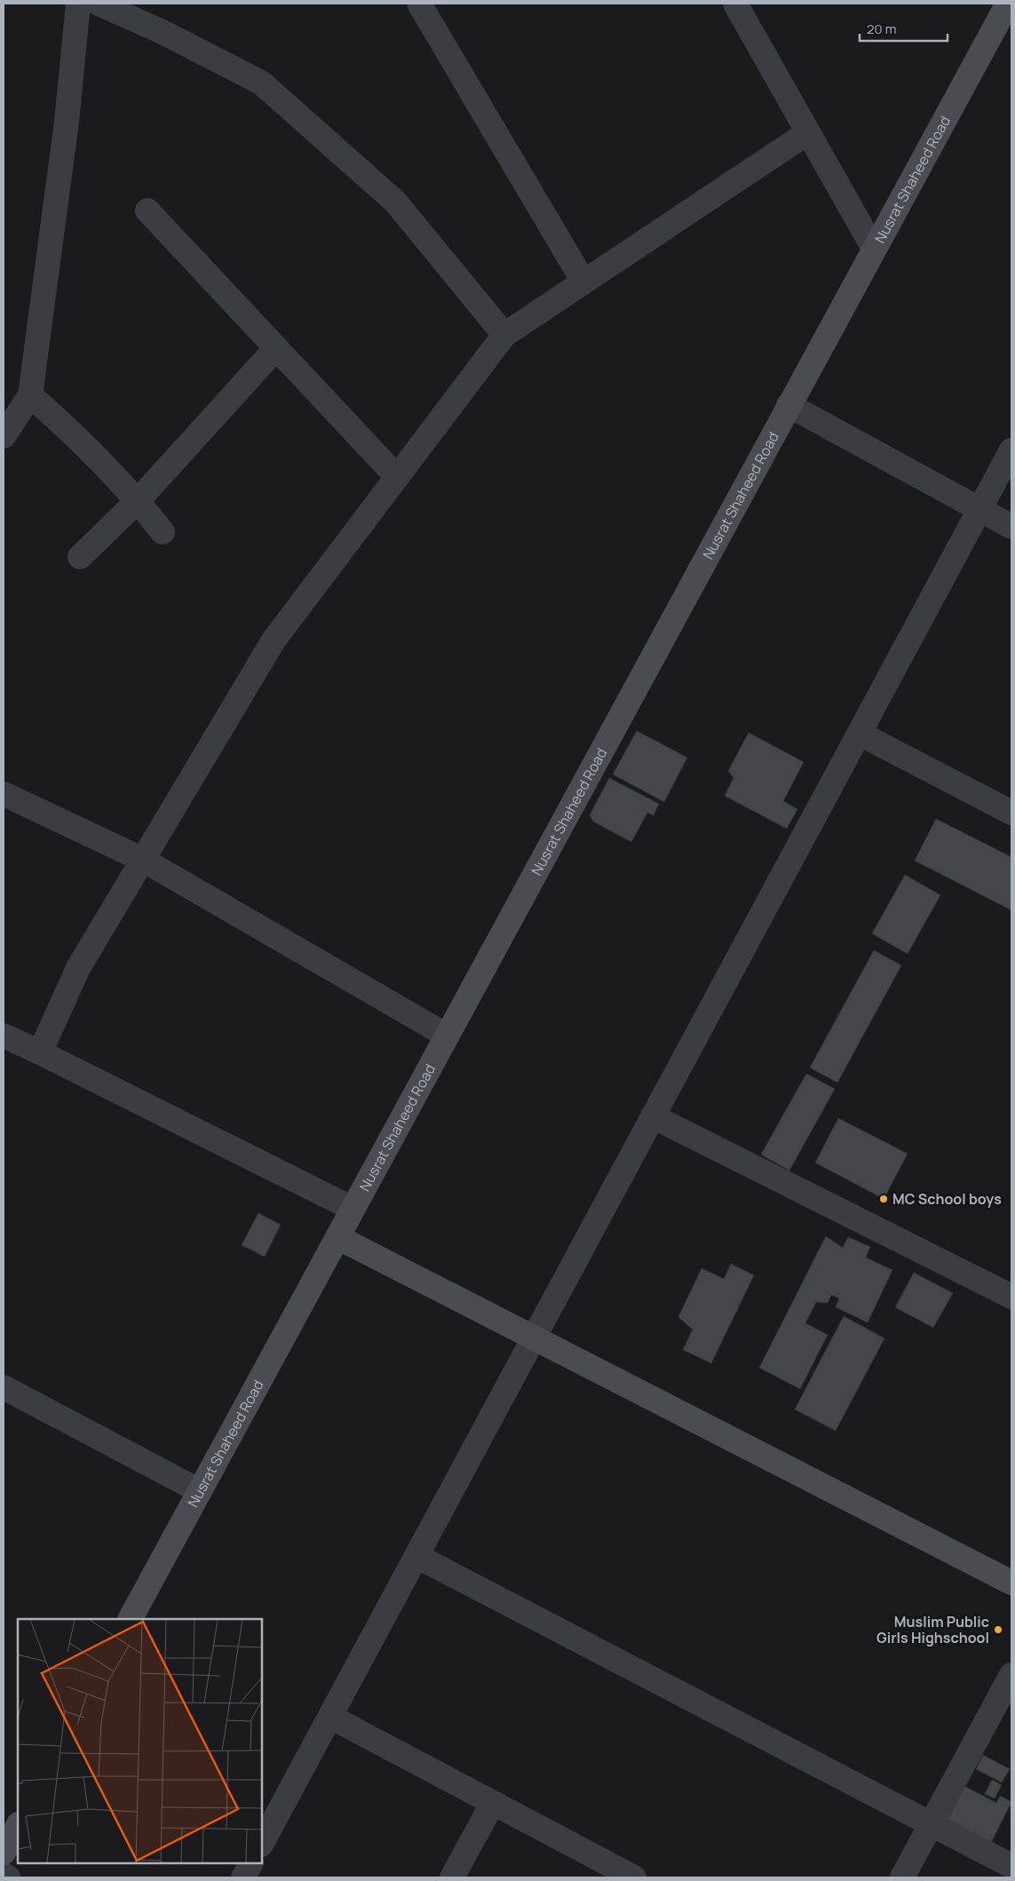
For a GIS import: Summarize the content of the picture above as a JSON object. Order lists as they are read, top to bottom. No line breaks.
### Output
{"streets":{"street":["Nusrat Shaheed Road"]},"places":["MC School boys","Muslim Public Girls Highschool"],"scale_bar":"20 m"}
